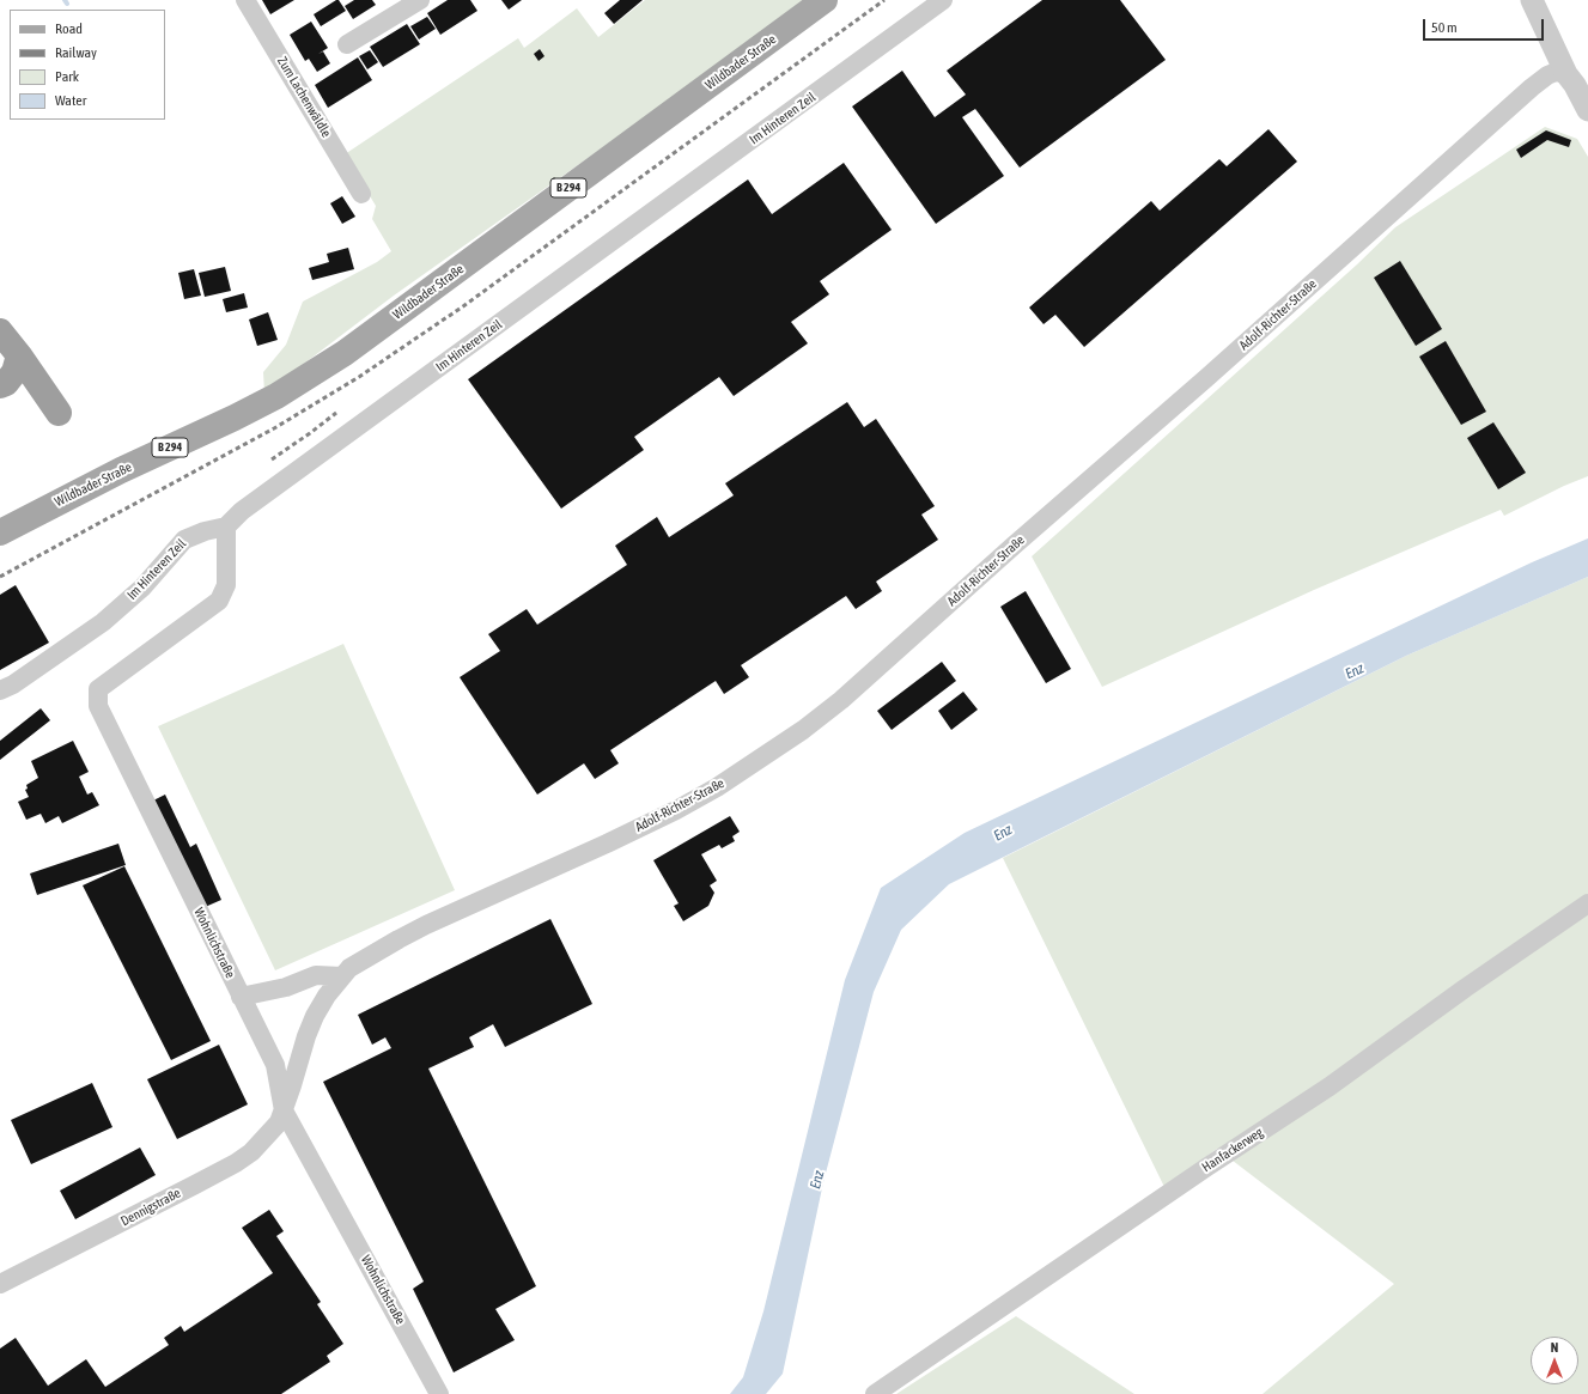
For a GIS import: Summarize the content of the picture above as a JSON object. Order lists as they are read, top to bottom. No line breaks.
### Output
{"streets":{"main road":["Wildbader Straße","B 294"],"street":["Zum Lachenwäldle","Im Hinteren Zeil","Adolf-Richter-Straße","Wohnlichstraße","Hanfackerweg","Dennigstraße"]},"crossings":[["Im Hinteren Zeil","Wohnlichstraße"],["Adolf-Richter-Straße","Wohnlichstraße"],["Adolf-Richter-Straße","Dennigstraße"],["Wohnlichstraße","Dennigstraße"]],"water":["Enz"],"legend":["Road","Railway","Park","Water"],"scale_bar":"50 m","north":"top"}
